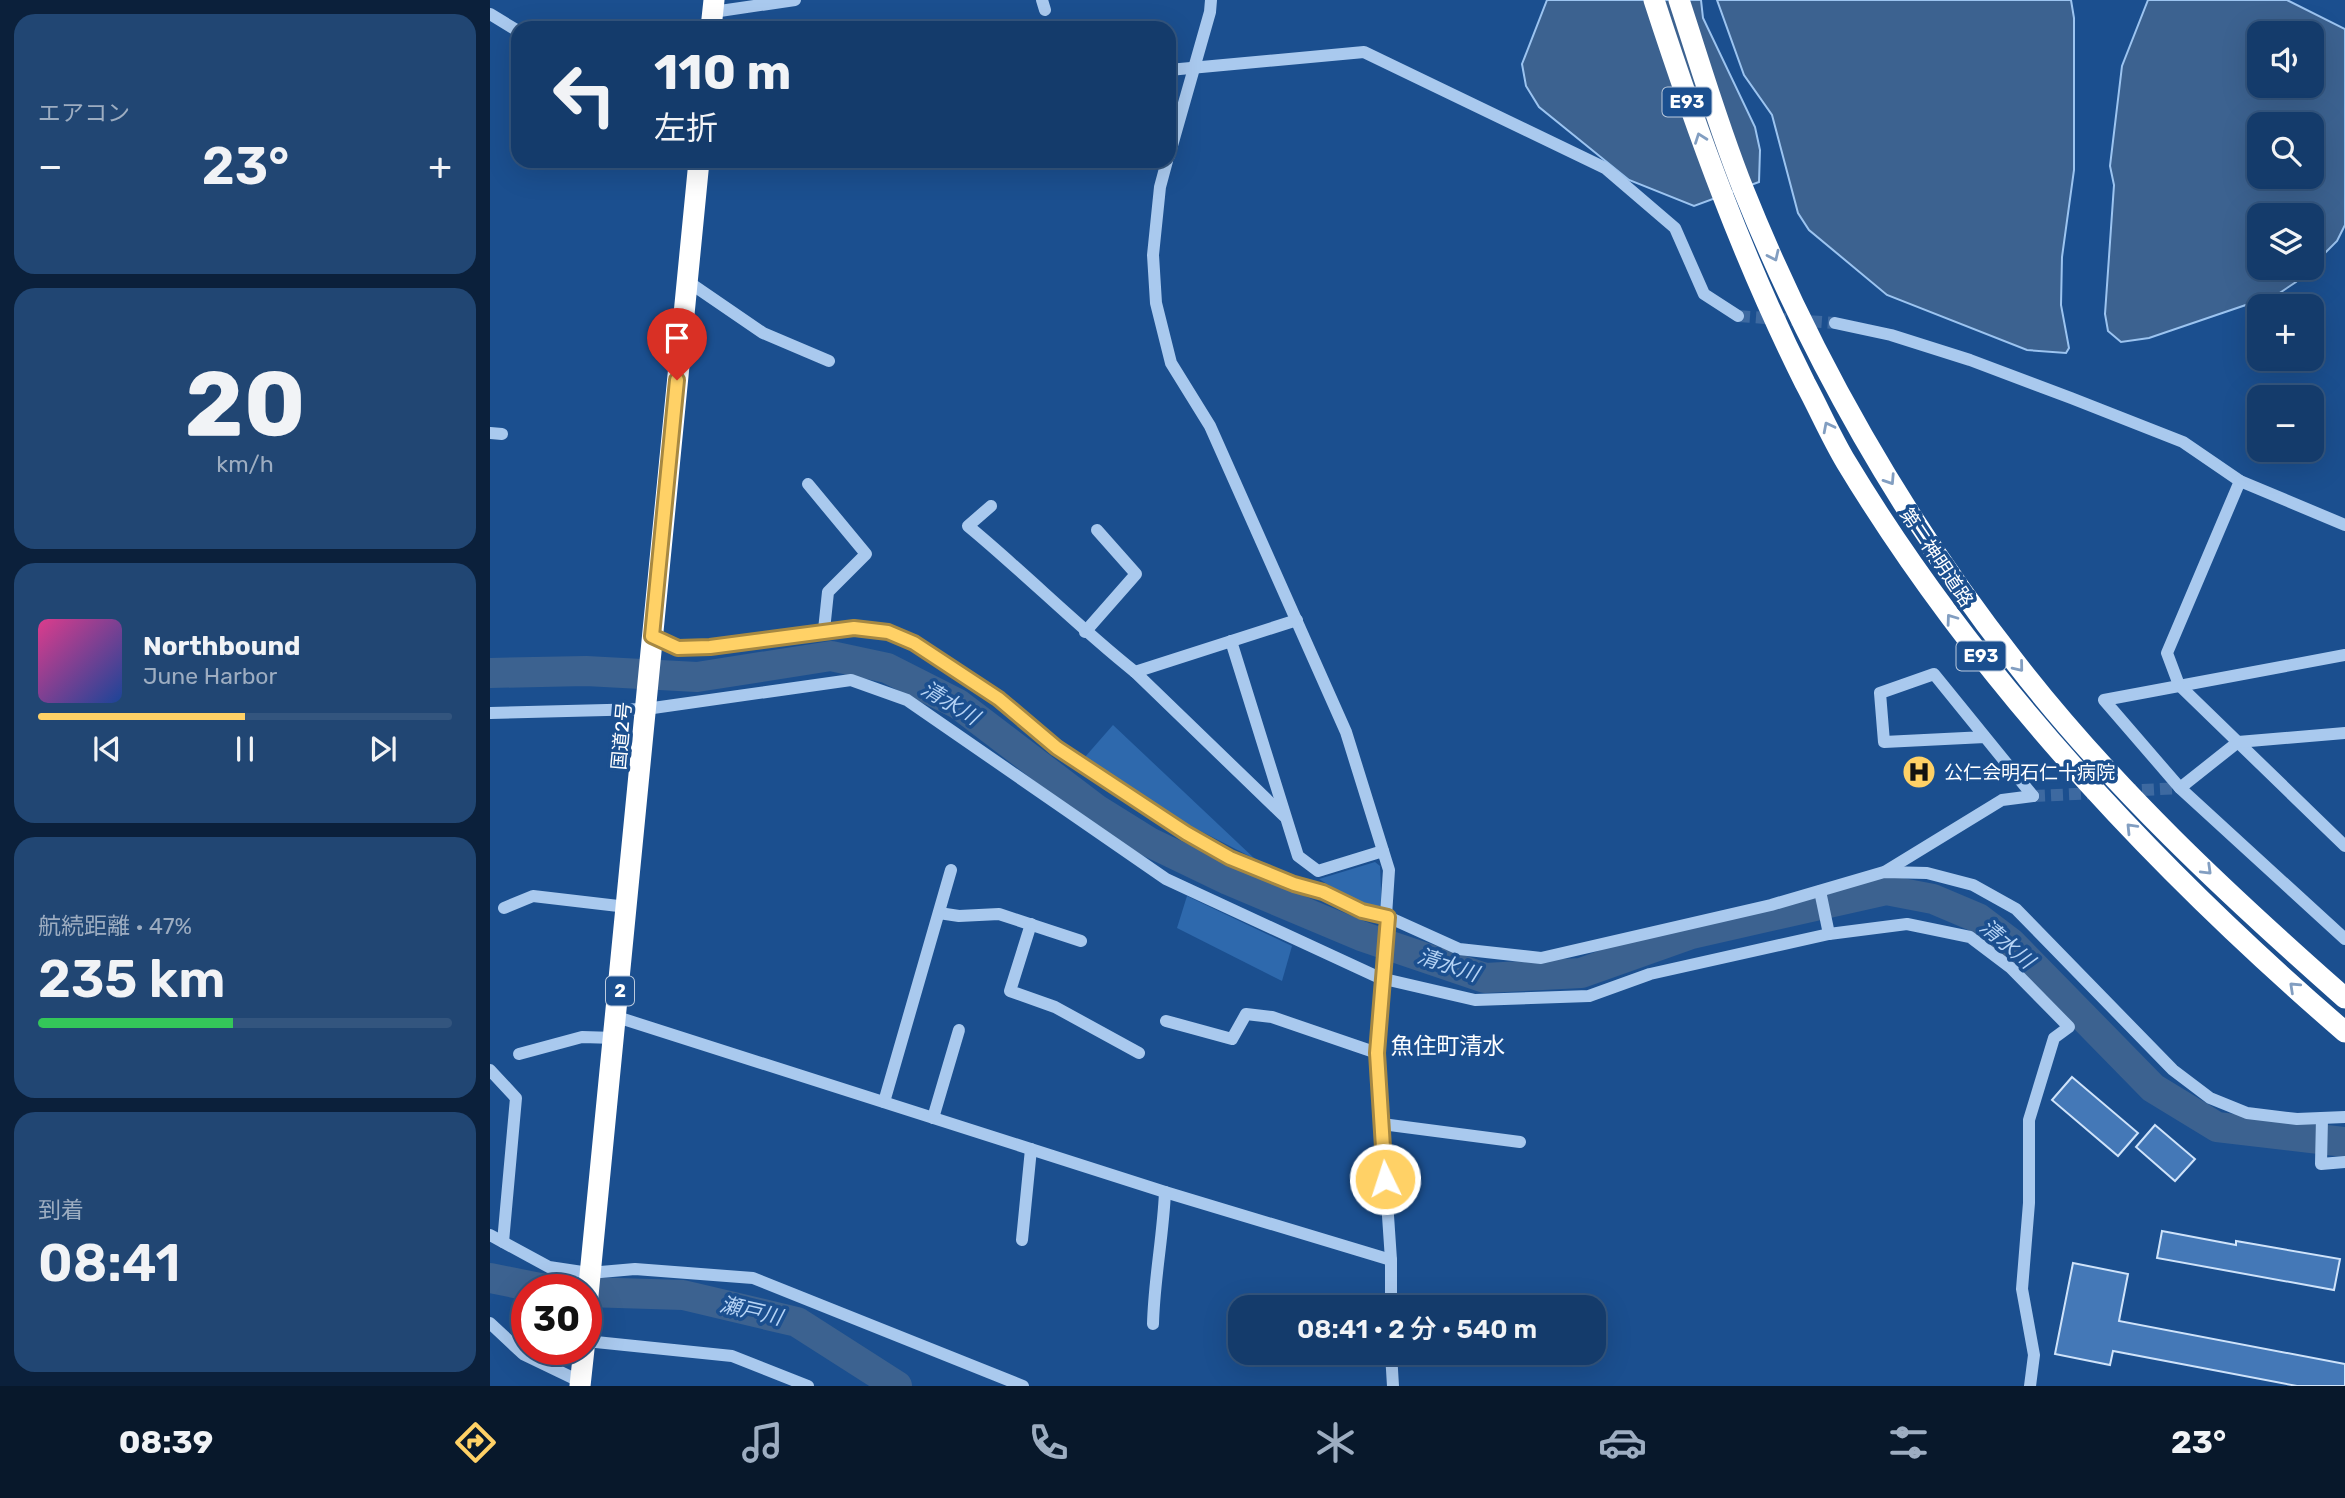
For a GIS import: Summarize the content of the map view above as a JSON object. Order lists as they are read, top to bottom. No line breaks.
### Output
{"streets":{"highway":["E93","第二神明道路","国道2号","2"]},"districts":["魚住町清水"],"water":["清水川","瀬戸川"],"places":{"hospital":["公仁会明石仁十病院"]},"page":{"tile":["エアコン",["20","km/h"],["航続距離 · 47%","235 km"],["到着","08:41"]],"map_buttons":["+","−"],"turn":["110 m","左折"],"heat":["−","23°","+"],"song":["Northbound","June Harbor"],"limit":"30","trip":"08:41 · 2 分 · 540 m","tabs":["08:39","23°"]}}
